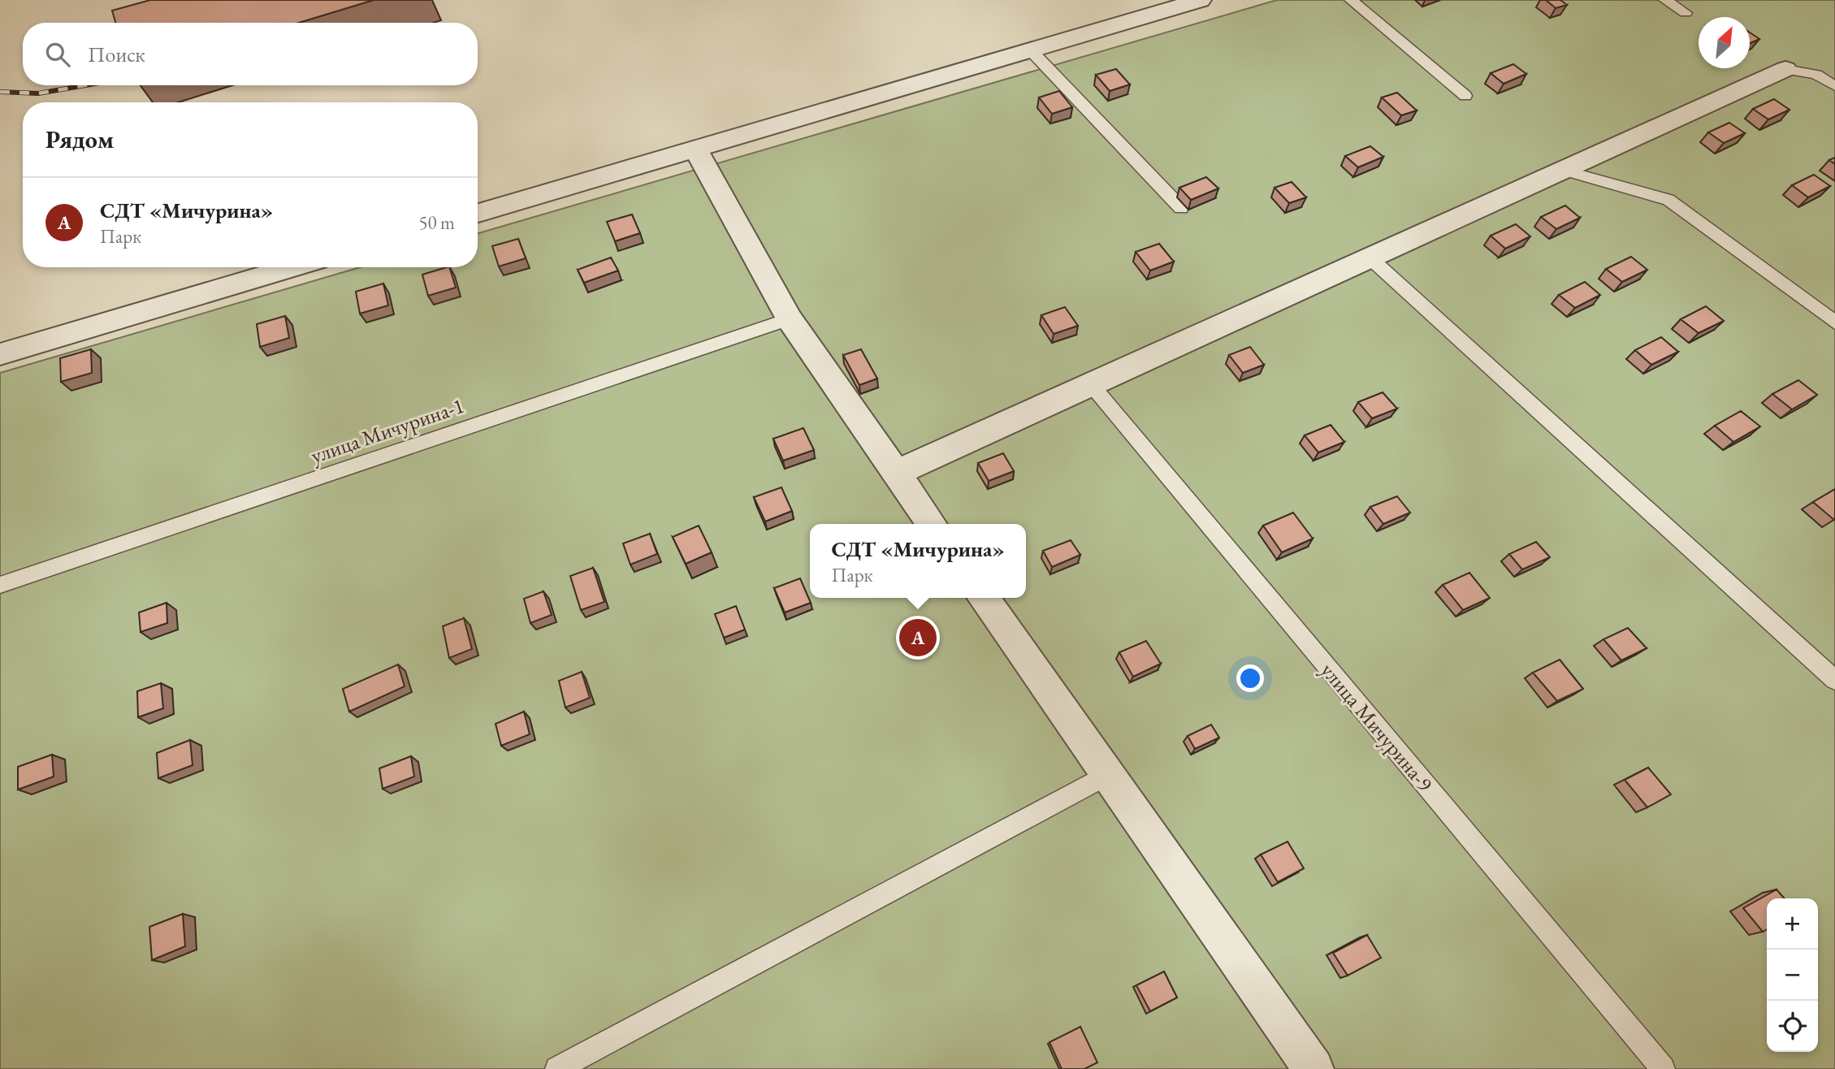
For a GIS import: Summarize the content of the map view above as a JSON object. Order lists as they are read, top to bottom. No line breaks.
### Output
{"streets":{"lane":["улица Мичурина-1","улица Мичурина-9"]},"north":"top right","page":{"search":"Поиск","heading":"Рядом","list":[{"mark":"A","name":"СДТ «Мичурина»","note":"Парк","value":"50 m"}],"popup":["СДТ «Мичурина»","Парк"],"pins":"A","map_buttons":["+","−"]}}
